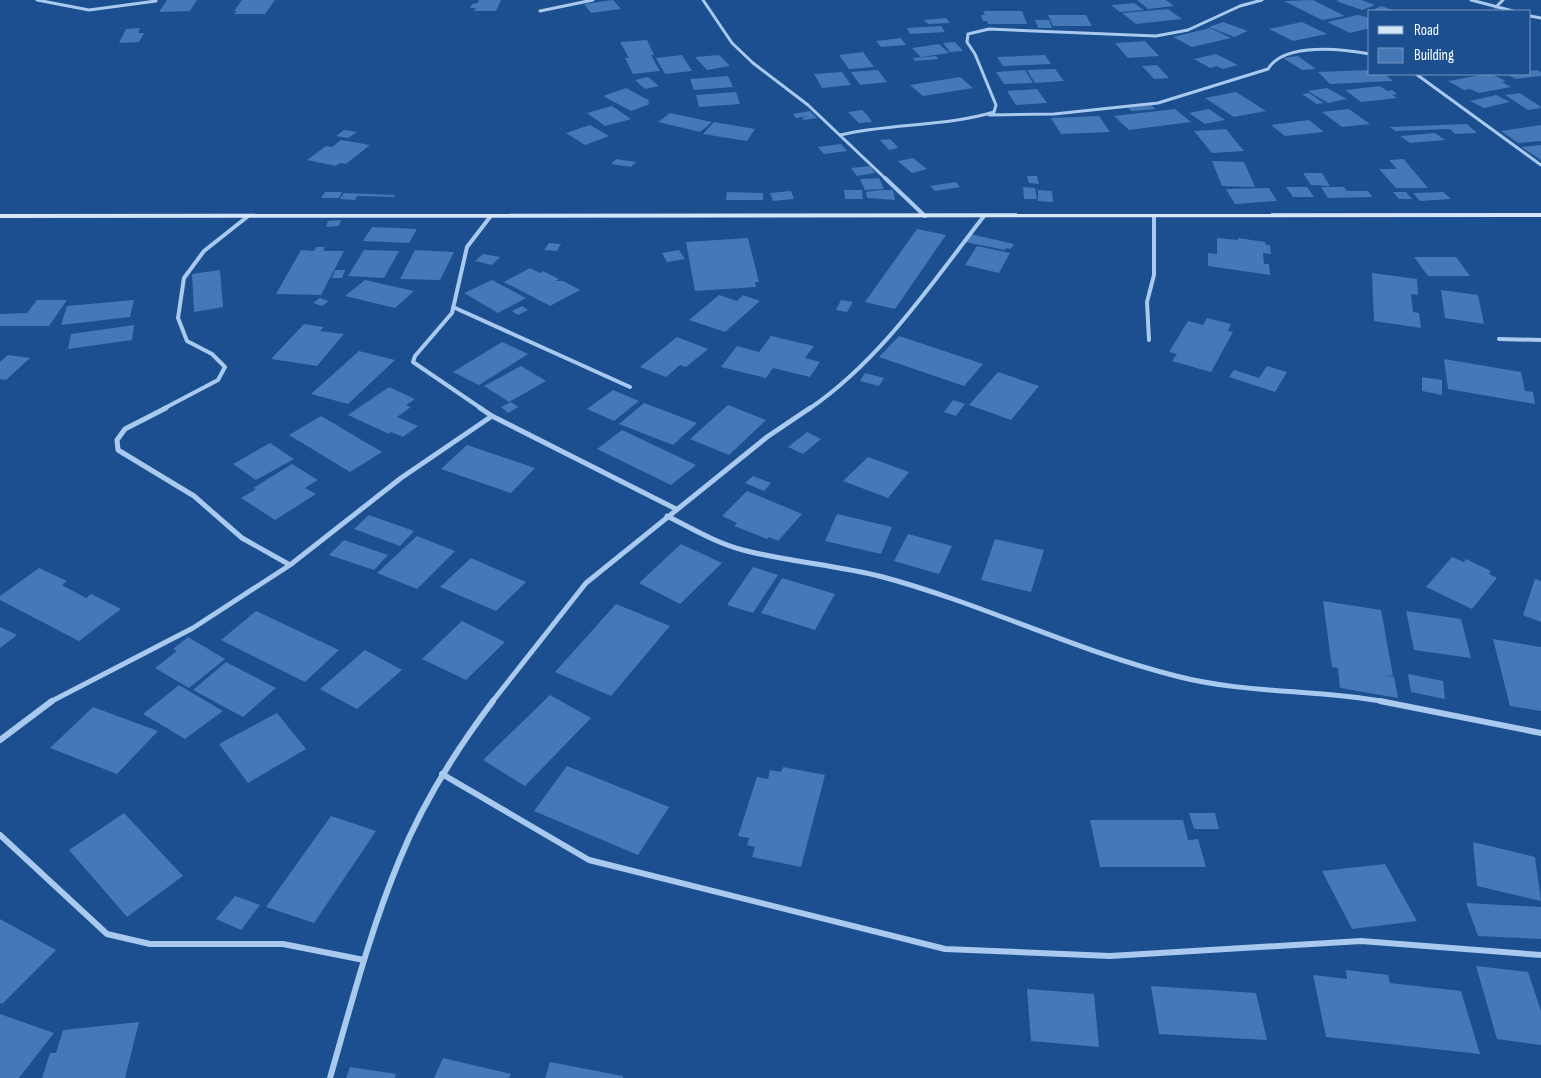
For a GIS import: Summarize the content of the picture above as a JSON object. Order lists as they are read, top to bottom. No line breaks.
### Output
{"legend":["Road","Building"]}
